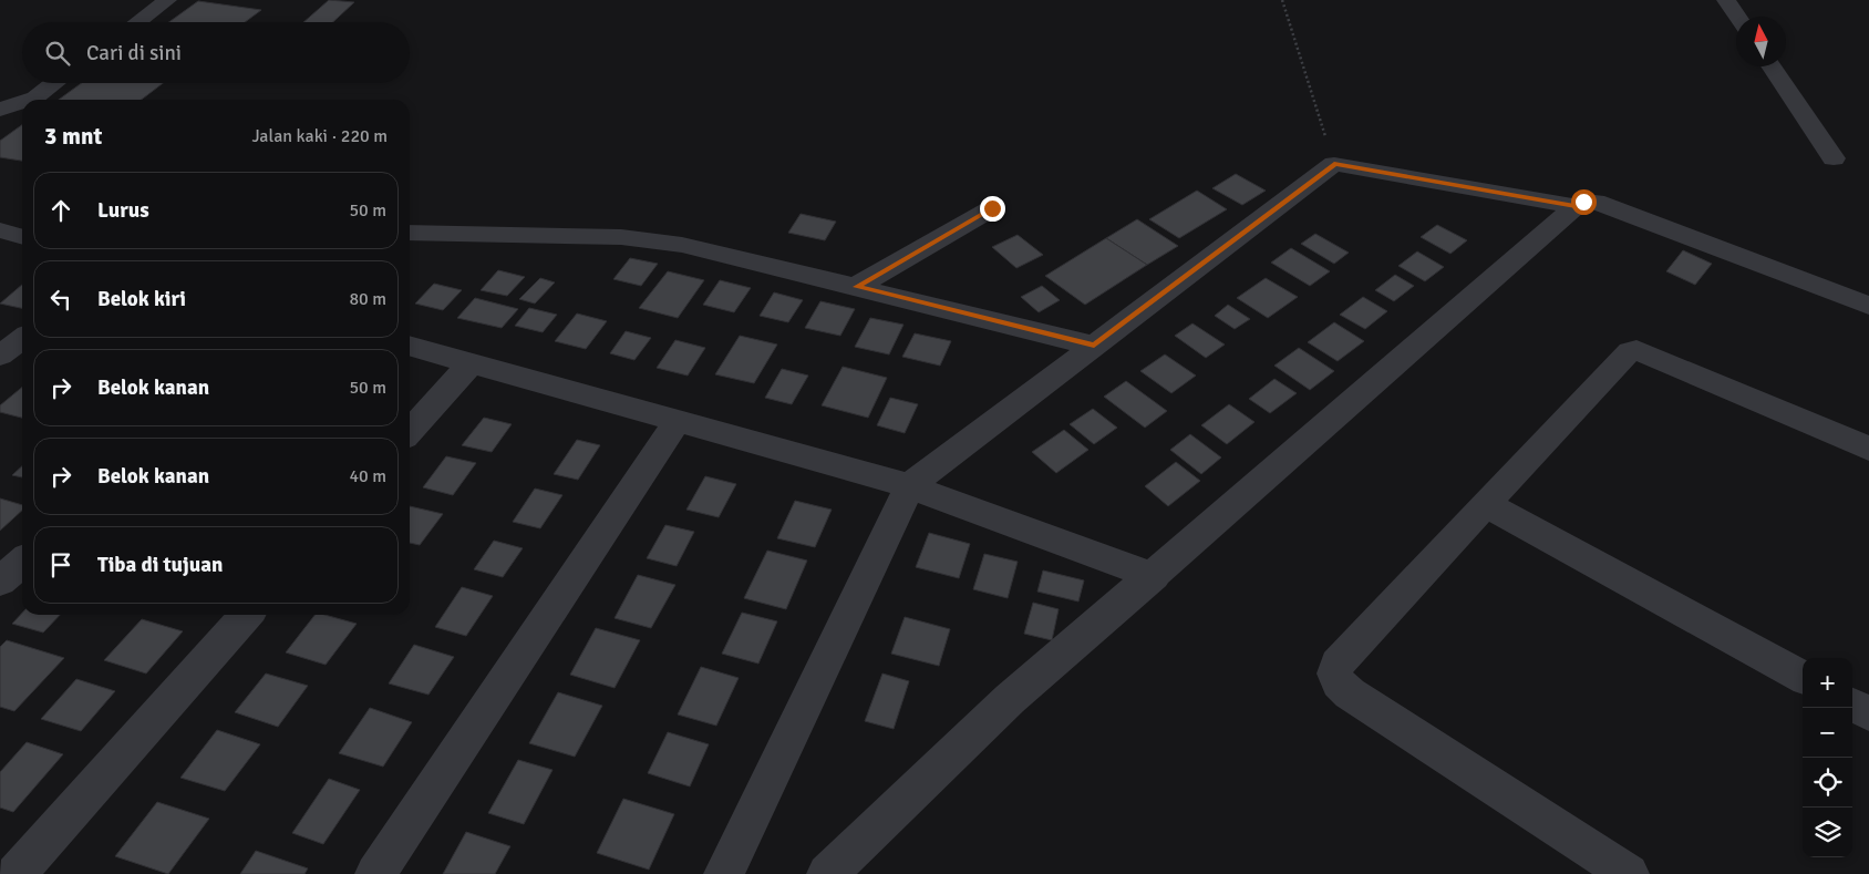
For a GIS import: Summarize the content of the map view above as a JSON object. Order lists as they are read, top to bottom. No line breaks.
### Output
{"north":"top","page":{"search":"Cari di sini","heading":["3 mnt","Jalan kaki · 220 m"],"list":[["Lurus","50 m"],["Belok kiri","80 m"],["Belok kanan","50 m"],["Belok kanan","40 m"],"Tiba di tujuan"],"map_buttons":["+","−"]}}
